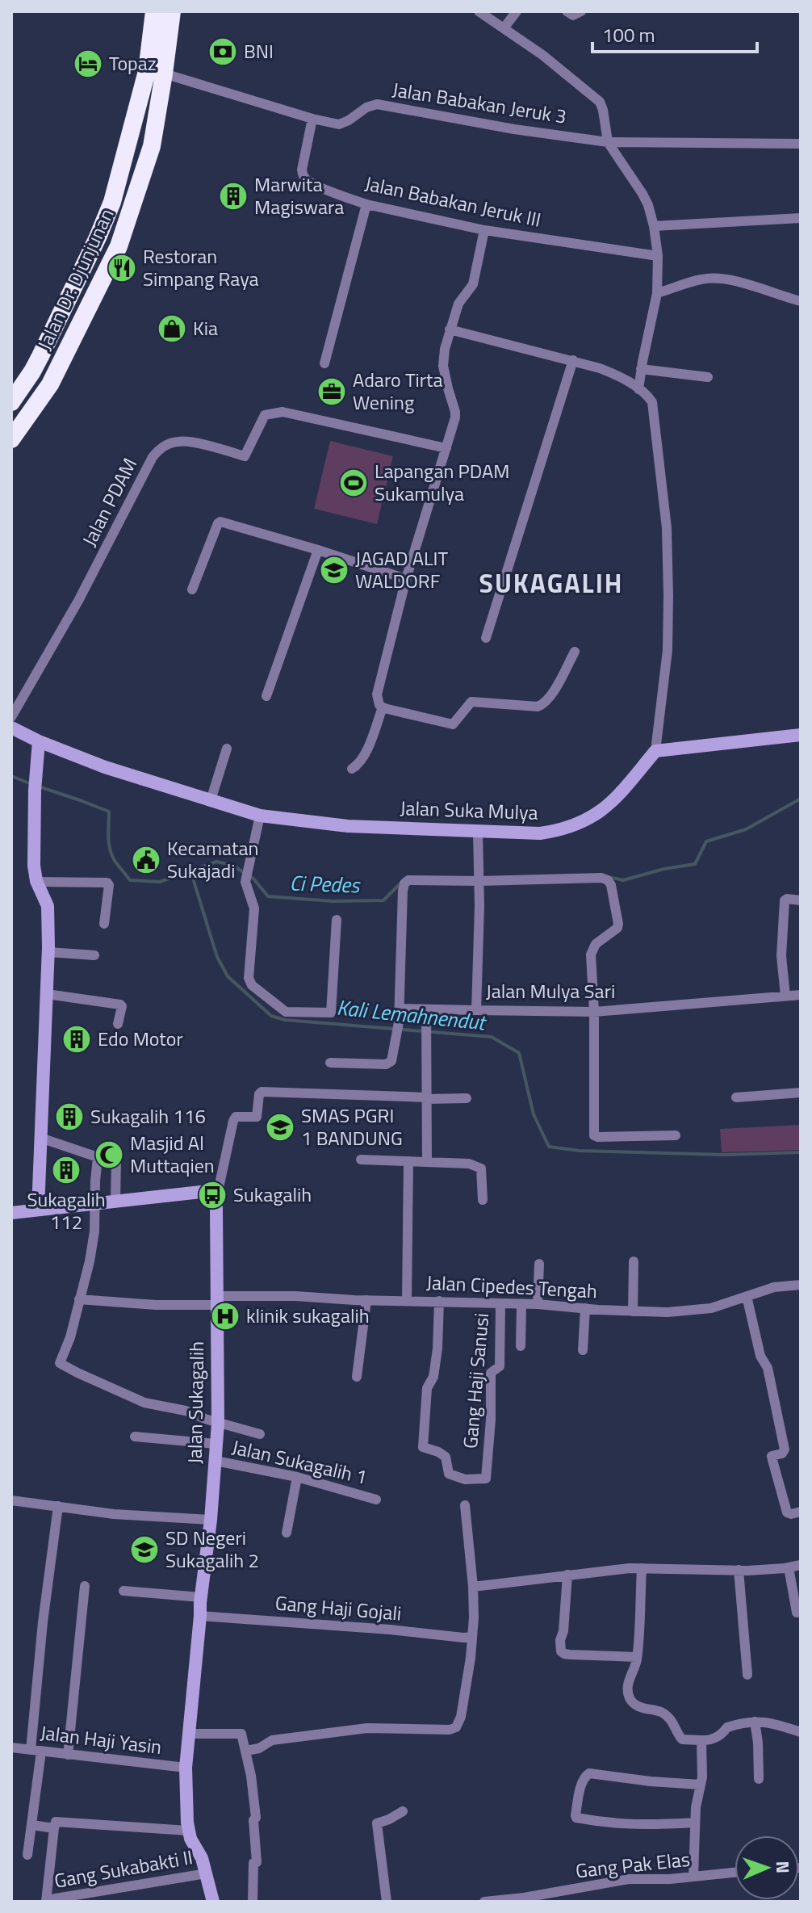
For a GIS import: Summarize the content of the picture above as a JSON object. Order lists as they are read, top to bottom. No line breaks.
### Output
{"streets":{"highway":["Jalan Dr. Djunjunan"],"street":["Jalan Babakan Jeruk 3","Jalan Babakan Jeruk III","Jalan PDAM","Jalan Suka Mulya","Jalan Mulya Sari","Jalan Cipedes Tengah","Gang Haji Sanusi","Jalan Sukagalih","Jalan Sukagalih 1","Gang Haji Gojali","Jalan Haji Yasin","Gang Pak Elas","Gang Sukabakti II"]},"crossings":[["Jalan Babakan Jeruk 3","Jalan Babakan Jeruk III"],["Jalan Babakan Jeruk 3","Jalan Dr. Djunjunan"],["Jalan Suka Mulya","Jalan Mulya Sari"],["Jalan Cipedes Tengah","Gang Haji Sanusi"],["Jalan Cipedes Tengah","Jalan Sukagalih"],["Jalan Sukagalih","Jalan Sukagalih 1"],["Jalan Sukagalih","Gang Haji Gojali"],["Jalan Sukagalih","Jalan Haji Yasin"],["Jalan Sukagalih","Gang Sukabakti II"]],"districts":["SUKAGALIH"],"water":["Ci Pedes","Kali Lemahnendut"],"places":{"bank":["BNI"],"hotel":["Topaz"],"building":["Marwita Magiswara","Edo Motor","Sukagalih 116","Sukagalih 112"],"restaurant":["Restoran Simpang Raya"],"shop":["Kia"],"office":["Adaro Tirta Wening"],"sports":["Lapangan PDAM Sukamulya"],"school or university":["JAGAD ALIT WALDORF","SMAS PGRI 1 BANDUNG","SD Negeri Sukagalih 2"],"public building":["Kecamatan Sukajadi"],"mosque":["Masjid Al Muttaqien"],"bus stop":["Sukagalih"],"hospital":["klinik sukagalih"]},"scale_bar":"100 m","north":"right"}
